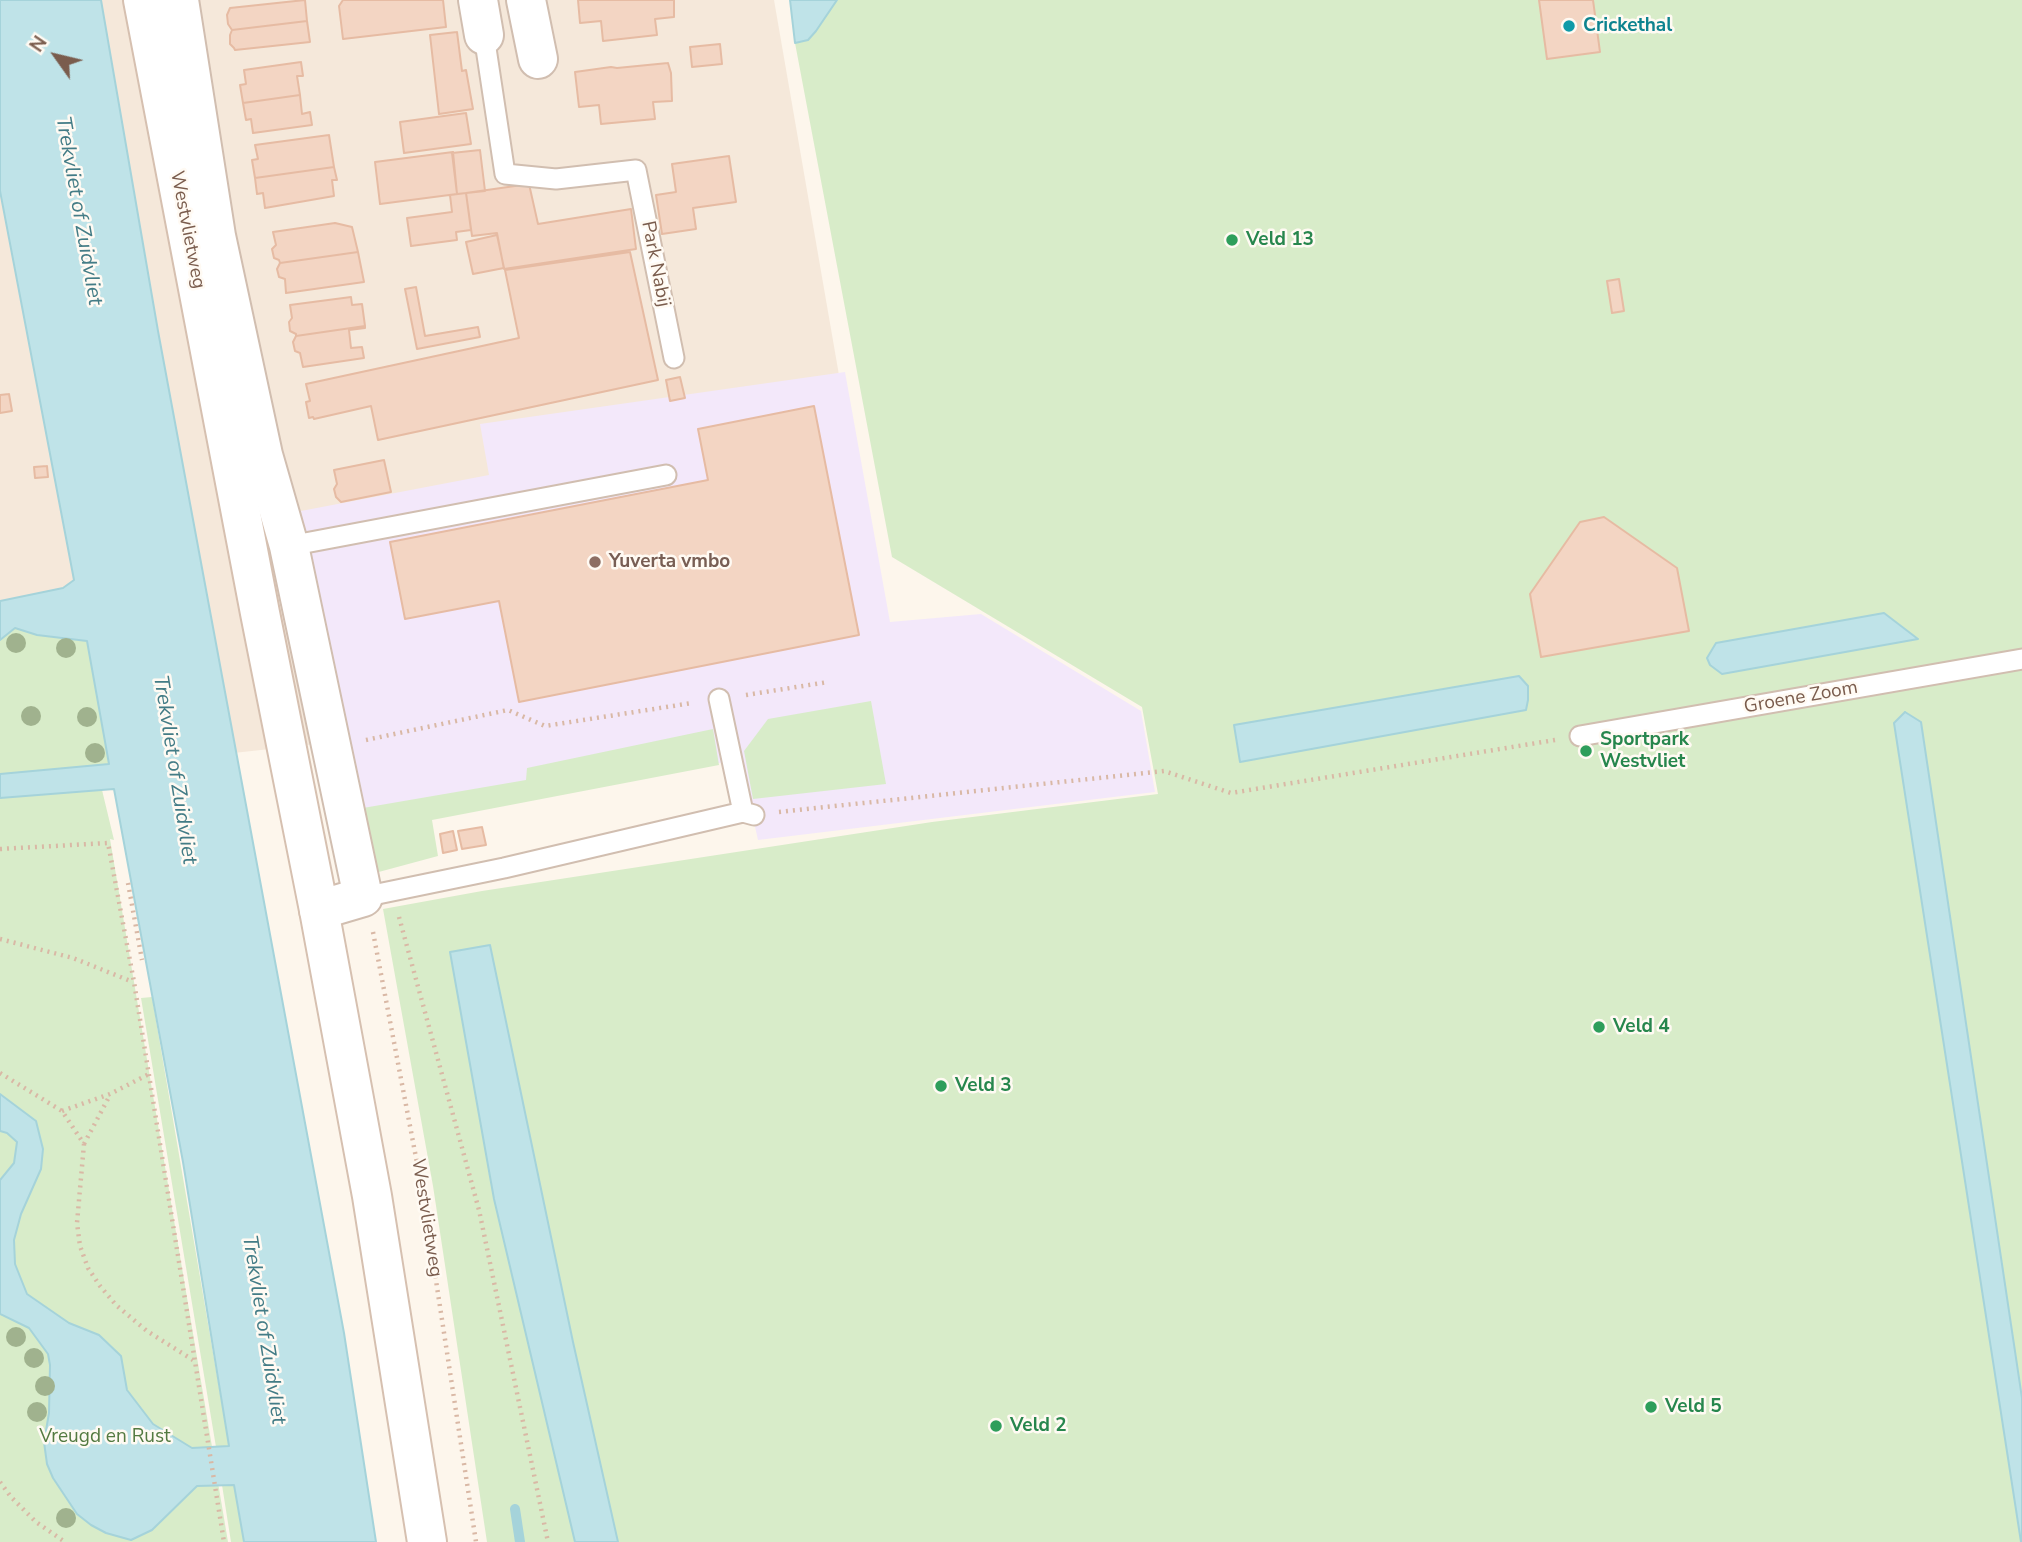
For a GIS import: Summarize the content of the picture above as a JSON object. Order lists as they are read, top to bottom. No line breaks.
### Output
{"streets":{"street":["Westvlietweg"],"lane":["Park Nabij","Groene Zoom"]},"water":["Trekvliet of Zuidvliet"],"parks":["Vreugd en Rust"],"places":["Crickethal","Veld 13","Yuverta vmbo","Sportpark Westvliet","Veld 4","Veld 3","Veld 5","Veld 2"],"north":"top left"}
